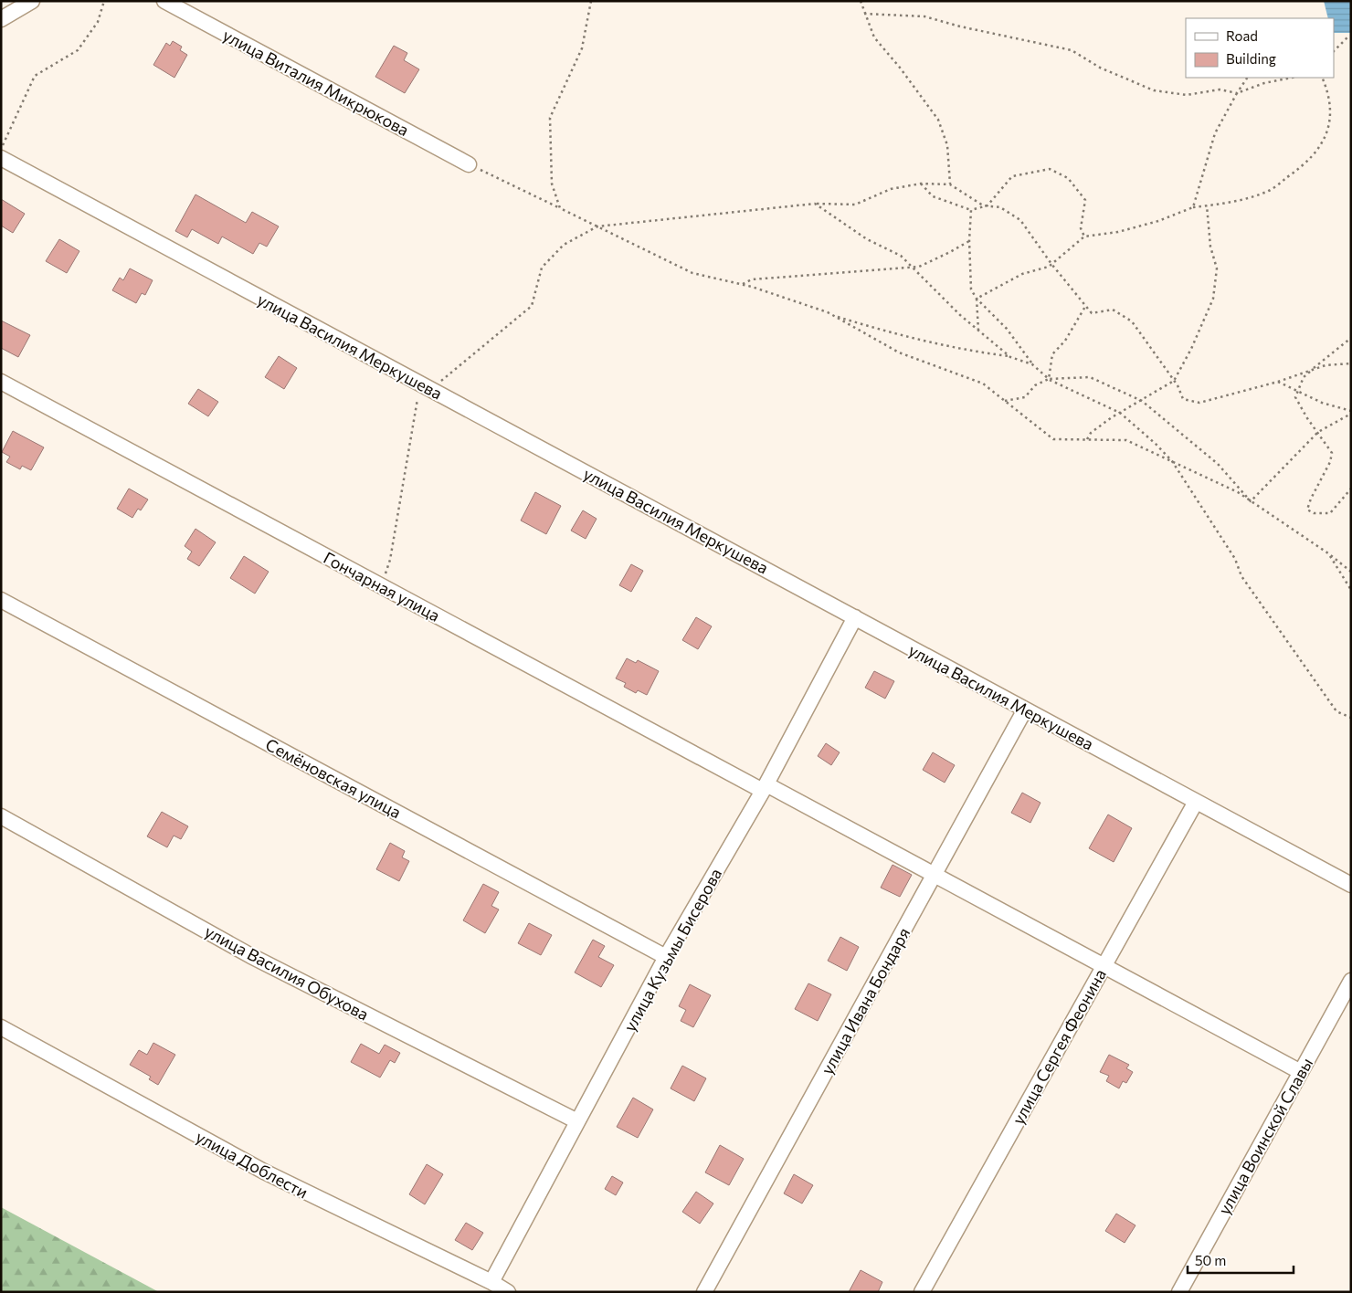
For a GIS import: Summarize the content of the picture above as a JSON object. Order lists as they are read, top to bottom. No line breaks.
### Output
{"streets":{"street":["улица Виталия Микрюкова","улица Василия Меркушева","Гончарная улица","Семёновская улица","улица Кузьмы Бисерова","улица Василия Обухова","улица Ивана Бондаря","улица Сергея Феонина","улица Воинской Славы","улица Доблести"]},"crossings":[["улица Василия Меркушева","улица Кузьмы Бисерова"],["улица Василия Меркушева","улица Ивана Бондаря"],["улица Василия Меркушева","улица Сергея Феонина"],["Гончарная улица","улица Кузьмы Бисерова"],["Гончарная улица","улица Ивана Бондаря"],["Гончарная улица","улица Сергея Феонина"],["Гончарная улица","улица Воинской Славы"],["Семёновская улица","улица Кузьмы Бисерова"],["улица Кузьмы Бисерова","улица Василия Обухова"],["улица Кузьмы Бисерова","улица Доблести"]],"legend":["Road","Building"],"scale_bar":"50 m"}
